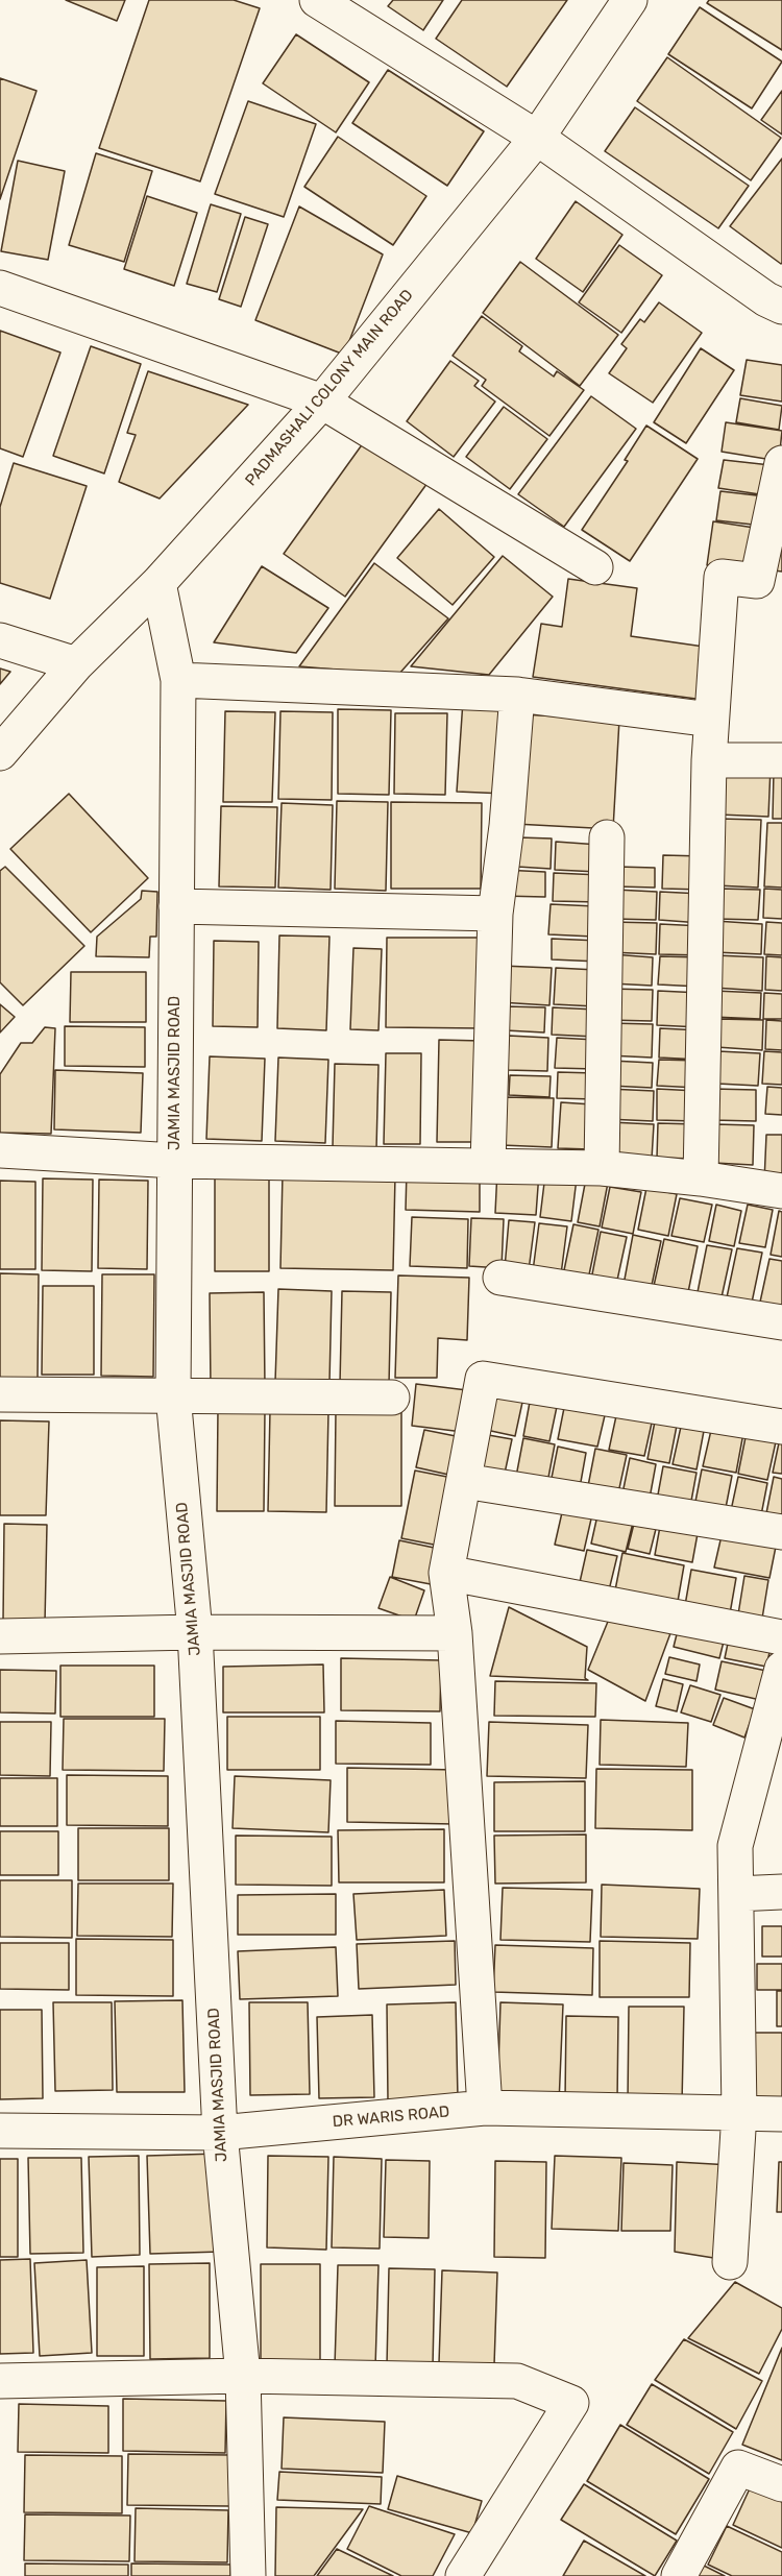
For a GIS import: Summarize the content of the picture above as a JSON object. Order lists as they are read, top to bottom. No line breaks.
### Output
{"streets":{"street":["PADMASHALI COLONY MAIN ROAD","JAMIA MASJID ROAD","DR WARIS ROAD"]},"crossings":[["PADMASHALI COLONY MAIN ROAD","JAMIA MASJID ROAD"],["JAMIA MASJID ROAD","DR WARIS ROAD"]]}
